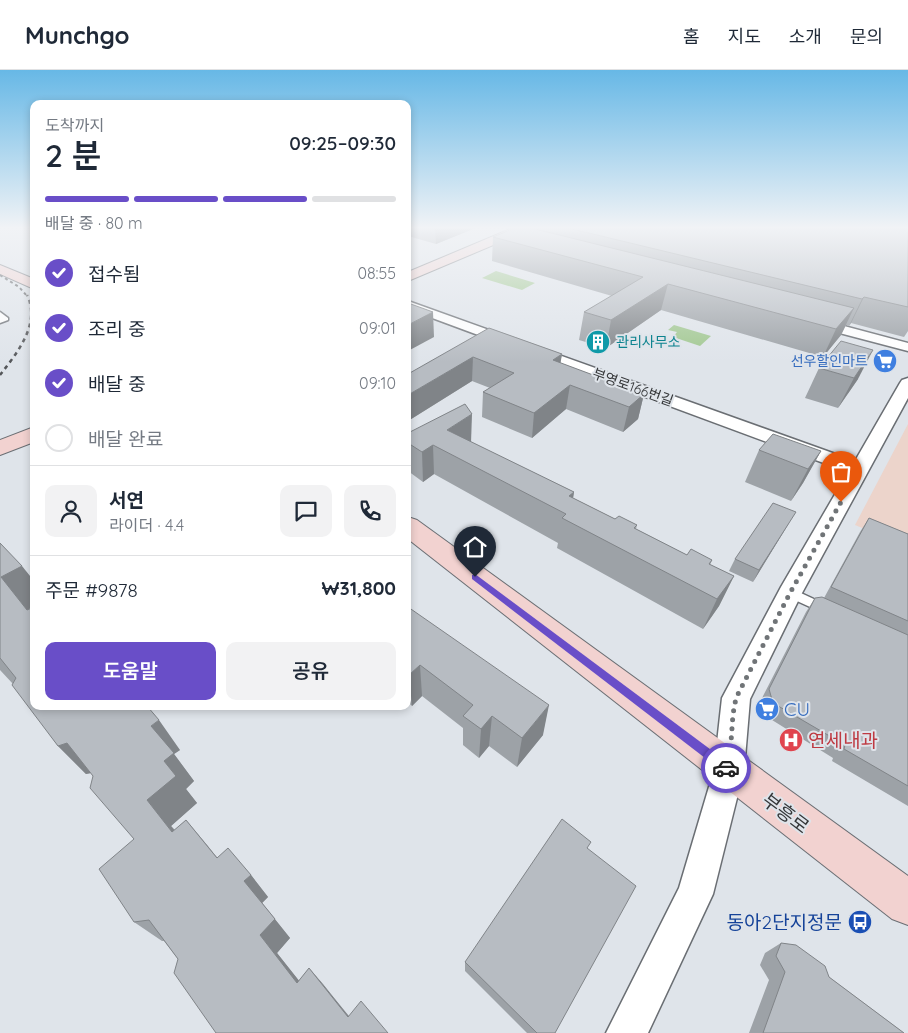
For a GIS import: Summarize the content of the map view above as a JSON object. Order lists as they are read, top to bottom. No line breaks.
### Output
{"streets":{"main road":["부흥로"],"street":["부영로166번길"]},"places":{"building":["관리사무소"],"supermarket":["선우할인마트","CU"],"hospital":["연세내과"],"bus stop":["동아2단지정문"]},"page":{"header":"Munchgo","nav":["홈","지도","소개","문의"],"heading":["2 분","도착까지","09:25–09:30"],"panel":["서연","라이더 · 4.4","주문 #9878","₩31,800"],"bar":"배달 중 · 80 m","list":[["접수됨","08:55"],["조리 중","09:01"],["배달 중","09:10"],"배달 완료"],"buttons":["도움말","공유"]}}
